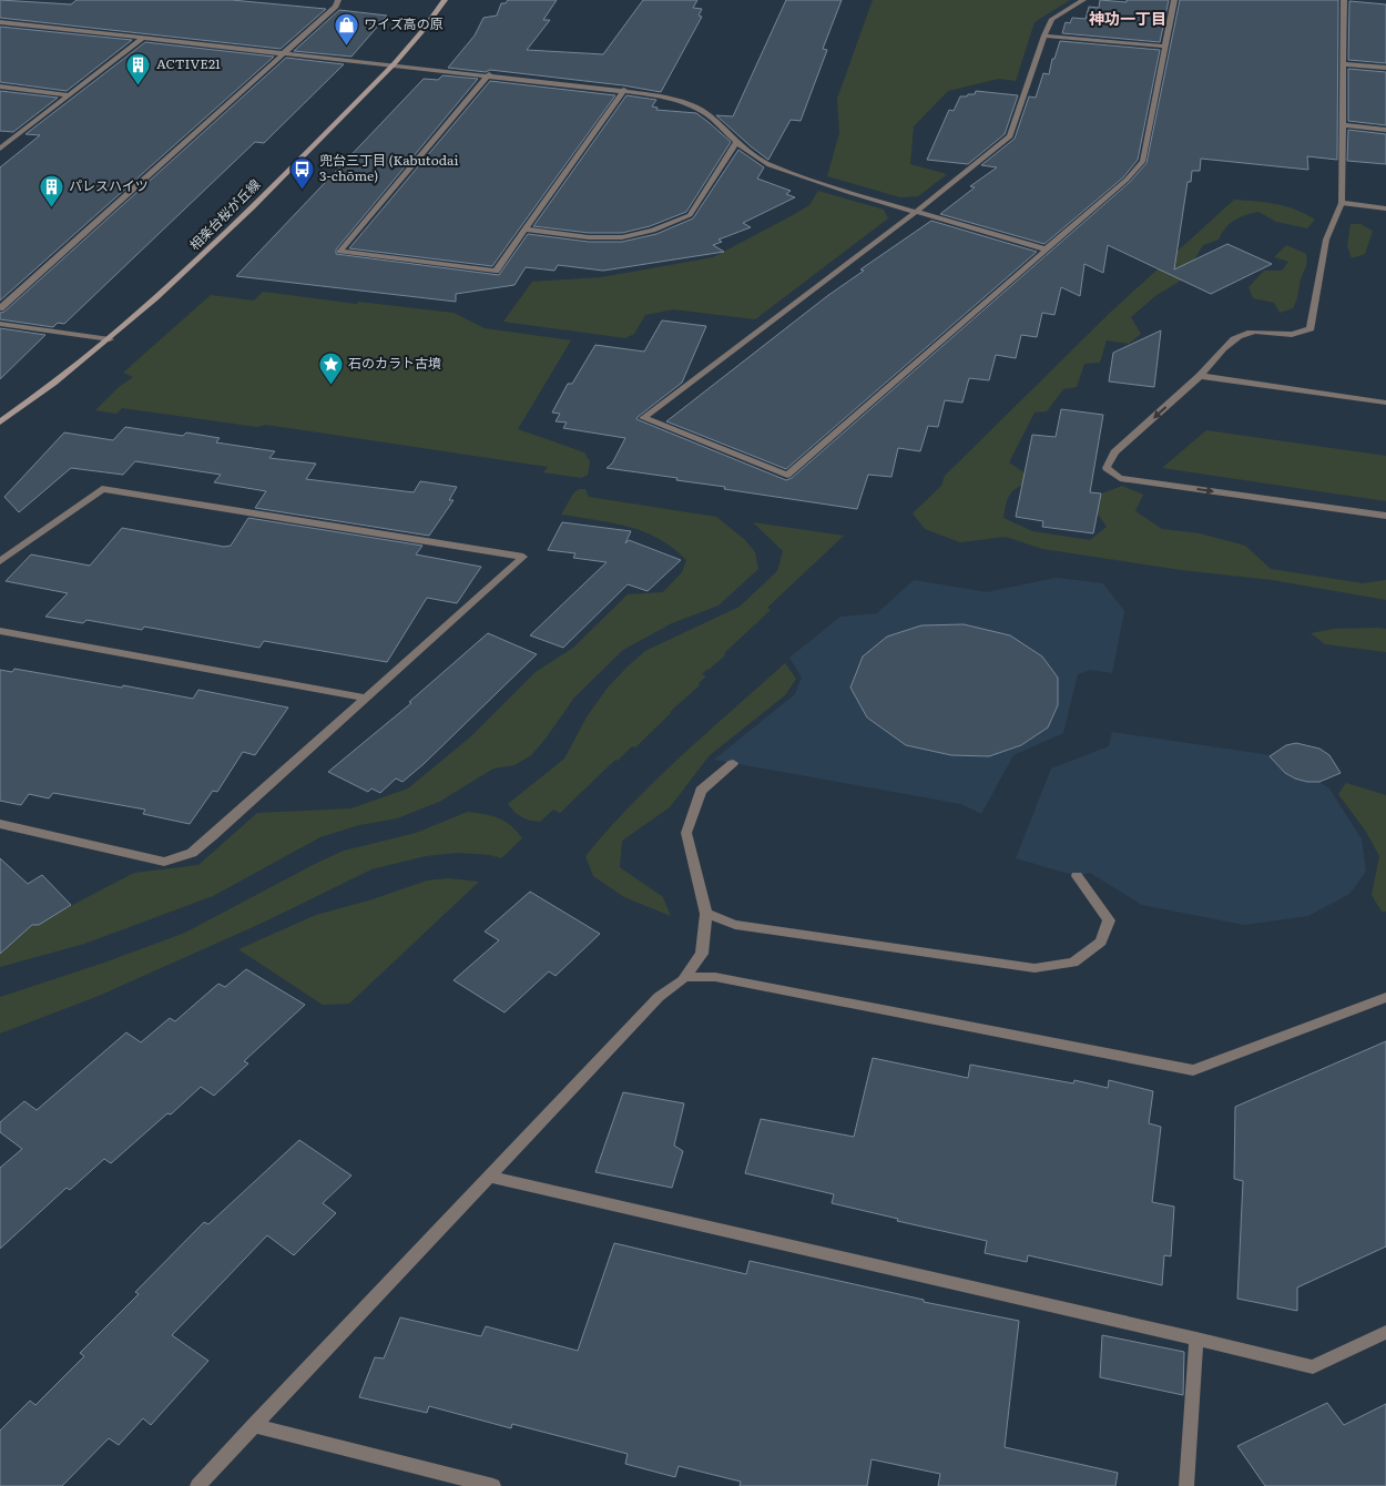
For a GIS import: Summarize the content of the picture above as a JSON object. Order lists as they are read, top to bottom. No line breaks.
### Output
{"streets":{"main road":["相楽台桜が丘線"]},"districts":["神功一丁目"],"places":{"shop":["ワイズ高の原"],"building":["ACTIVE21","パレスハイツ"],"bus stop":["兜台三丁目 (Kabutodai 3-chōme)"],"place":["石のカラト古墳"]}}
